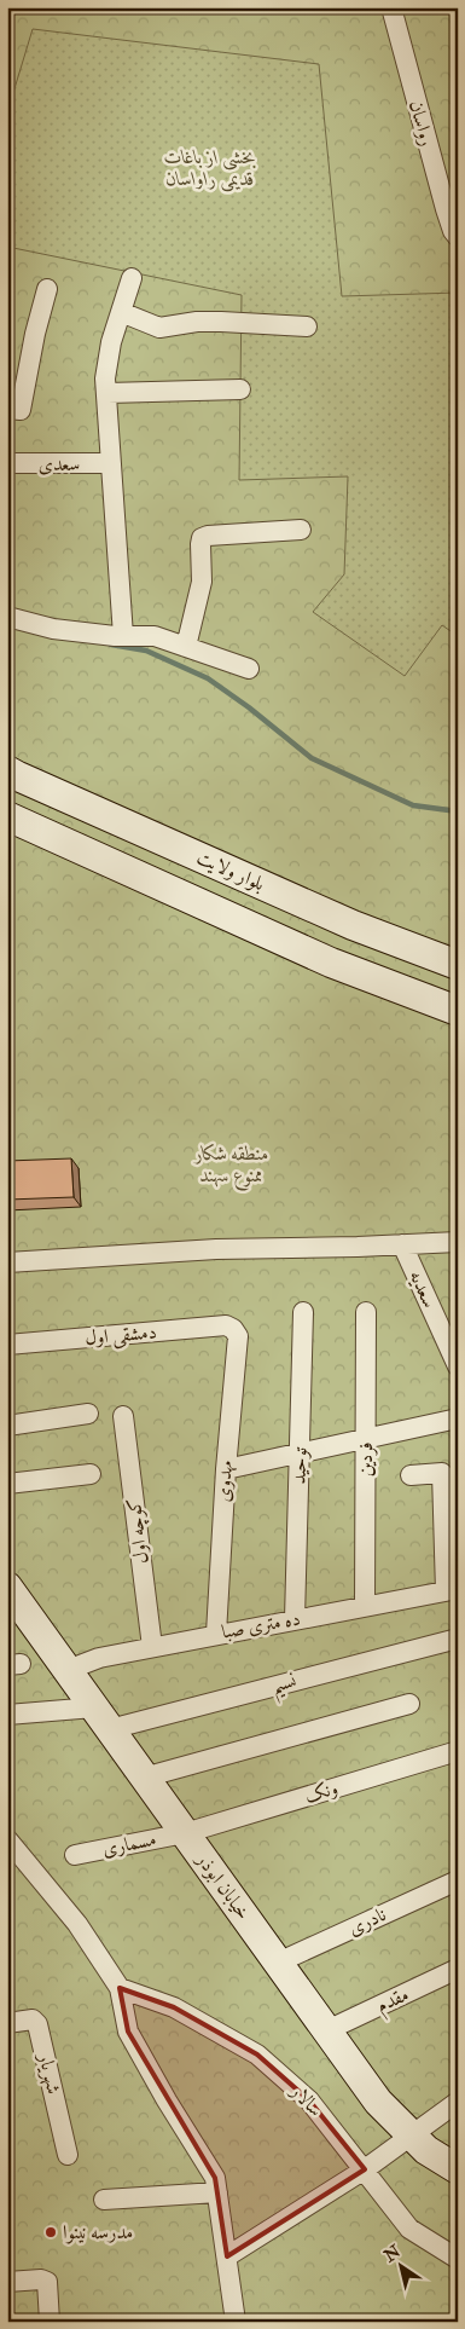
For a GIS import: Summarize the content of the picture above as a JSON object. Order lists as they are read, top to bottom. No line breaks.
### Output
{"streets":{"main road":["بلوار ولایت","خیابان ابوذر"],"street":["رواسان","سعدی","سعدیه","دمشقی اول","فردین","توحید","مهدوی","کوچه اول","ده متری صبا","نسیم","ونک","مسماری","نادری","مقدم","شهریار","سالار"]},"crossings":[["دمشقی اول","مهدوی"],["فردین","ده متری صبا"],["توحید","ده متری صبا"],["مهدوی","ده متری صبا"],["کوچه اول","ده متری صبا"],["ده متری صبا","خیابان ابوذر"],["نسیم","خیابان ابوذر"],["ونک","مسماری"],["ونک","خیابان ابوذر"],["مسماری","خیابان ابوذر"],["خیابان ابوذر","نادری"],["خیابان ابوذر","مقدم"]],"parks":["بخشی از باغات قدیمی راواسان","منطقه شکار ممنوع سهند"],"places":["مدرسه نینوا"],"north":"top left"}
